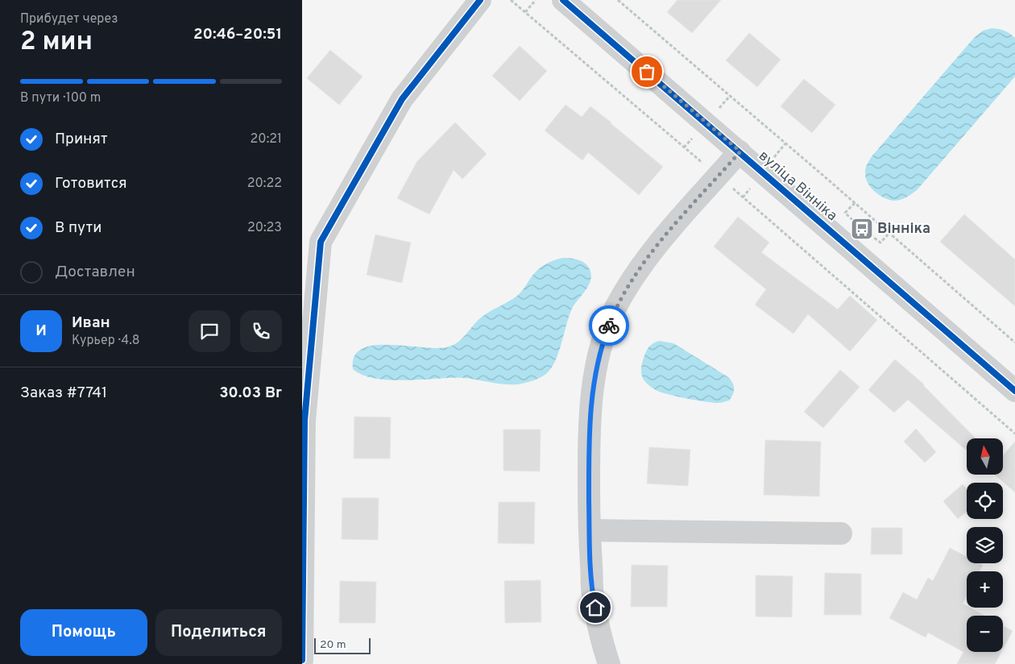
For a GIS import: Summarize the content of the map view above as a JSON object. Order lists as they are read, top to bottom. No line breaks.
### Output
{"streets":{"street":["вуліца Вінніка"]},"places":{"bus stop":["Вінніка"]},"scale_bar":"20 m","north":"top","page":{"heading":["2 мин","Прибудет через","20:46–20:51"],"panel":["Иван","Курьер · 4.8","Заказ #7741","30.03 Br"],"bar":"В пути · 100 m","list":[["Принят","20:21"],["Готовится","20:22"],["В пути","20:23"],"Доставлен"],"round":"И","map_buttons":["+","−"],"buttons":["Помощь","Поделиться"],"scale":"20 m"}}
